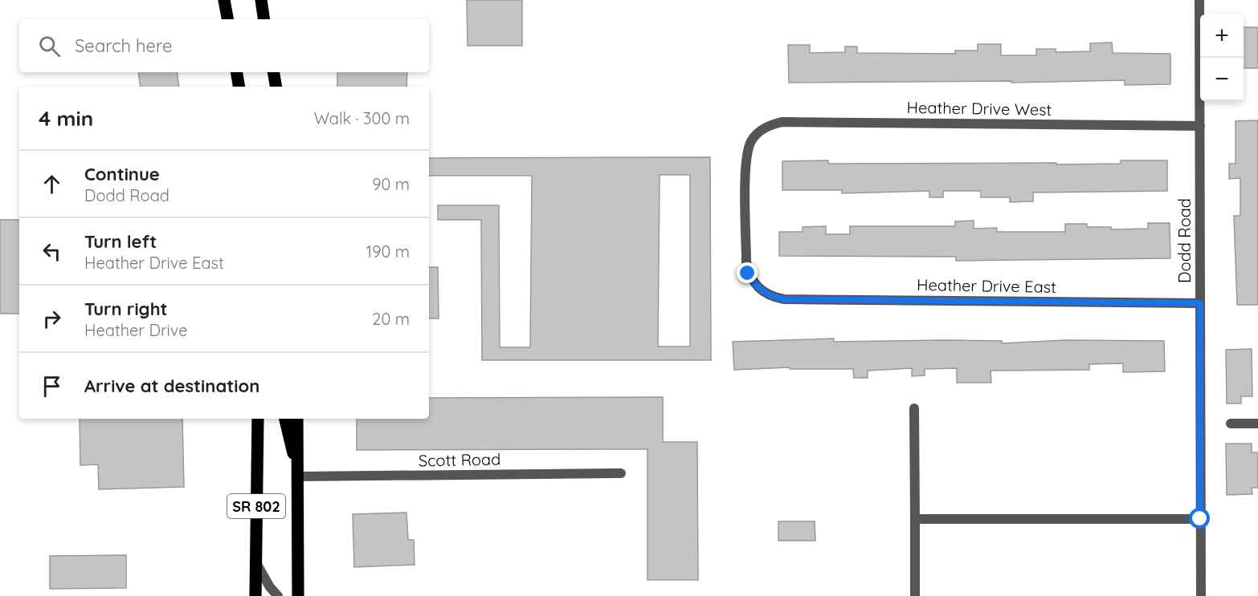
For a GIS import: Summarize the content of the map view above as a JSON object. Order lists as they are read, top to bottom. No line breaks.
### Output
{"streets":{"main road":["SR 802"],"street":["Heather Drive West","Dodd Road","Heather Drive East","Scott Road"]},"crossings":[["Heather Drive West","Dodd Road"],["Heather Drive West","Heather Drive East"],["Dodd Road","Heather Drive East"],["Scott Road","SR 802"]],"page":{"map_buttons":["+","−"],"search":"Search here","heading":["4 min","Walk · 300 m"],"list":[["Continue","Dodd Road","90 m"],["Turn left","Heather Drive East","190 m"],["Turn right","Heather Drive","20 m"],"Arrive at destination"]}}
